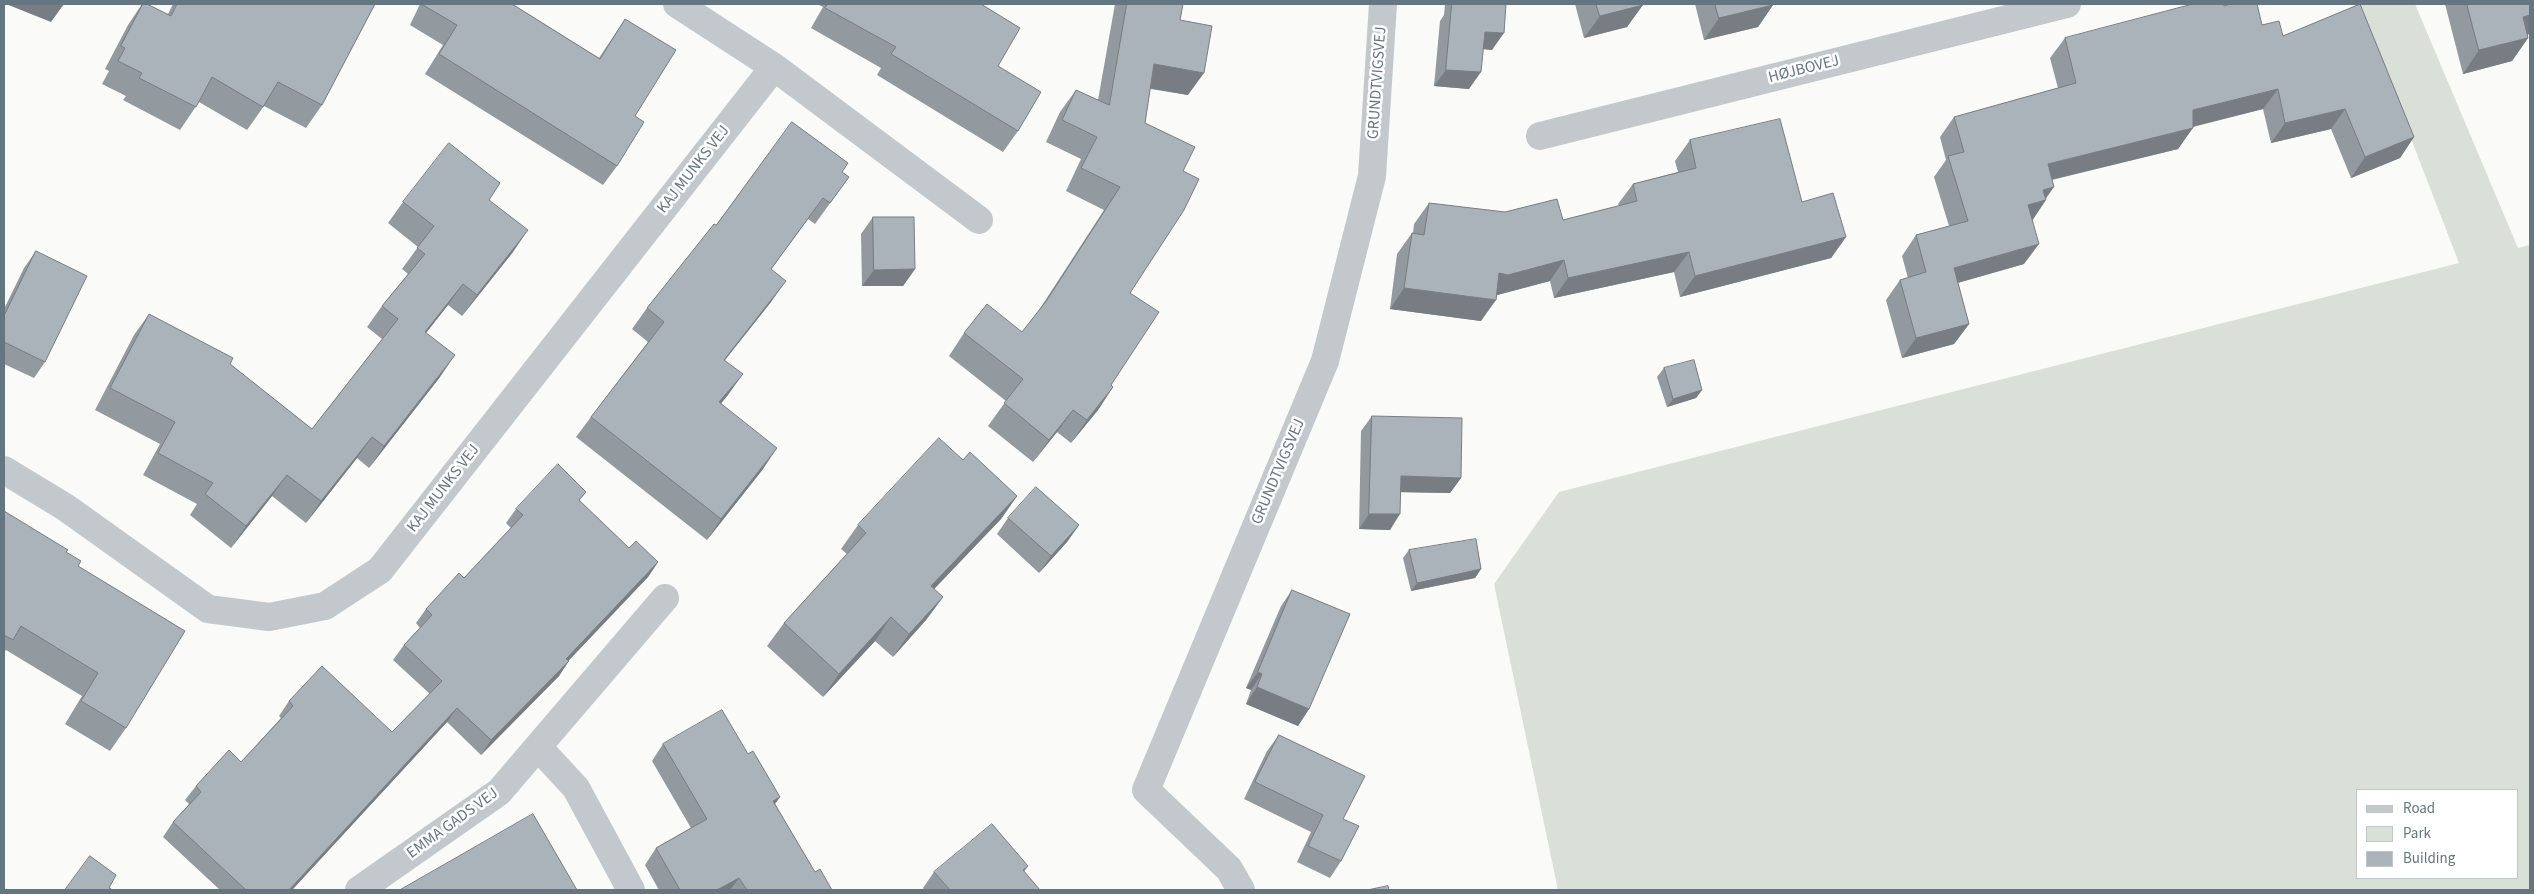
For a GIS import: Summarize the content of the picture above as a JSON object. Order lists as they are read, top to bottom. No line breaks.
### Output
{"streets":{"street":["HØJBOVEJ","GRUNDTVIGSVEJ","KAJ MUNKS VEJ","EMMA GADS VEJ"]},"legend":["Road","Park","Building"]}
